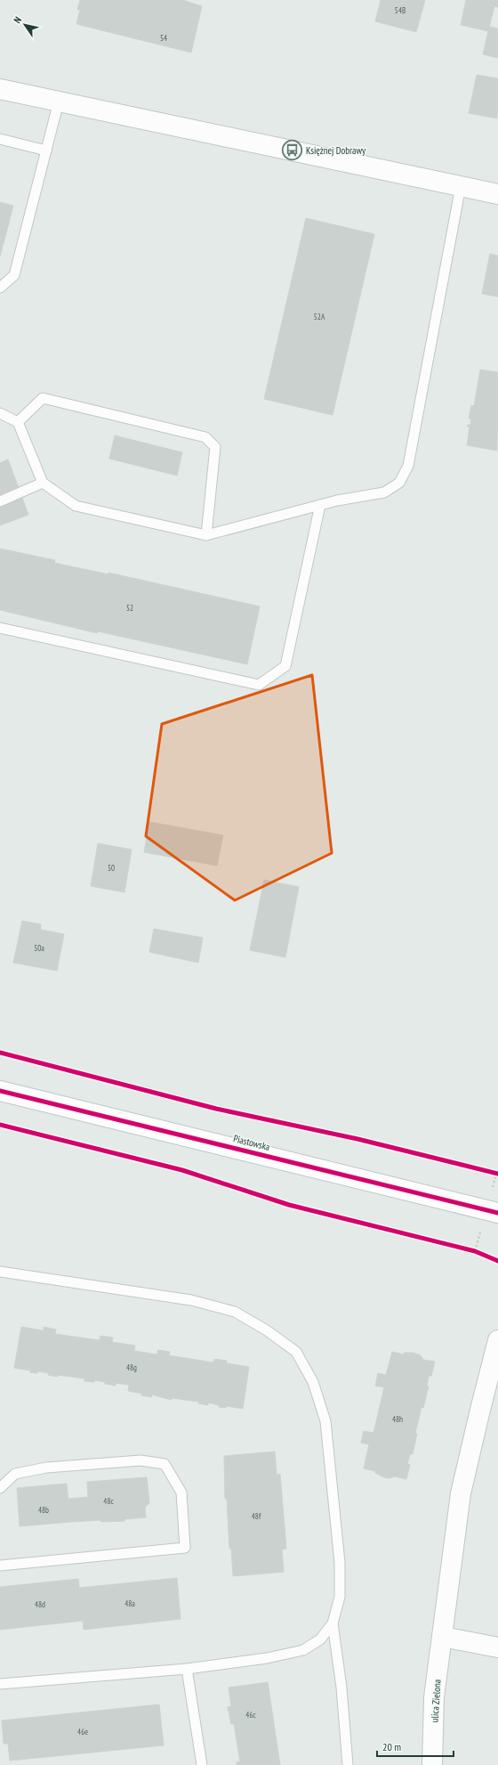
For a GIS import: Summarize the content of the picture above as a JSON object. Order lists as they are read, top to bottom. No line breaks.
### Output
{"streets":{"street":["Piastowska","ulica Zielona"]},"places":{"bus stop":["Księżnej Dobrawy"]},"house_numbers":["54B","54","52A","52","50","50a","48g","48h","48c","48b","48f","48a","48d","46c","46e"],"scale_bar":"20 m","north":"top left"}
